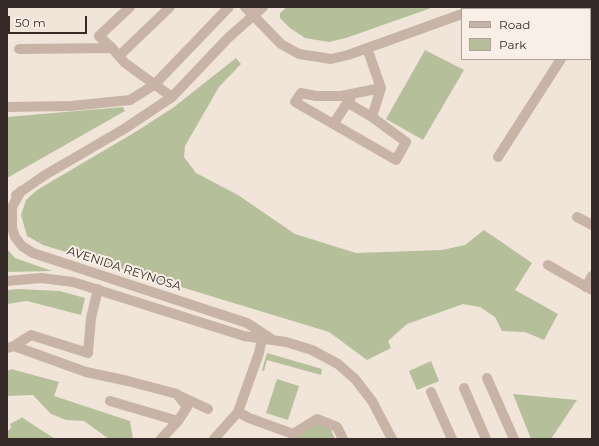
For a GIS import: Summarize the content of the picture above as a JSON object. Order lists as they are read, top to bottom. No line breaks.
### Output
{"streets":{"street":["AVENIDA REYNOSA"]},"legend":["Road","Park"],"scale_bar":"50 m"}
